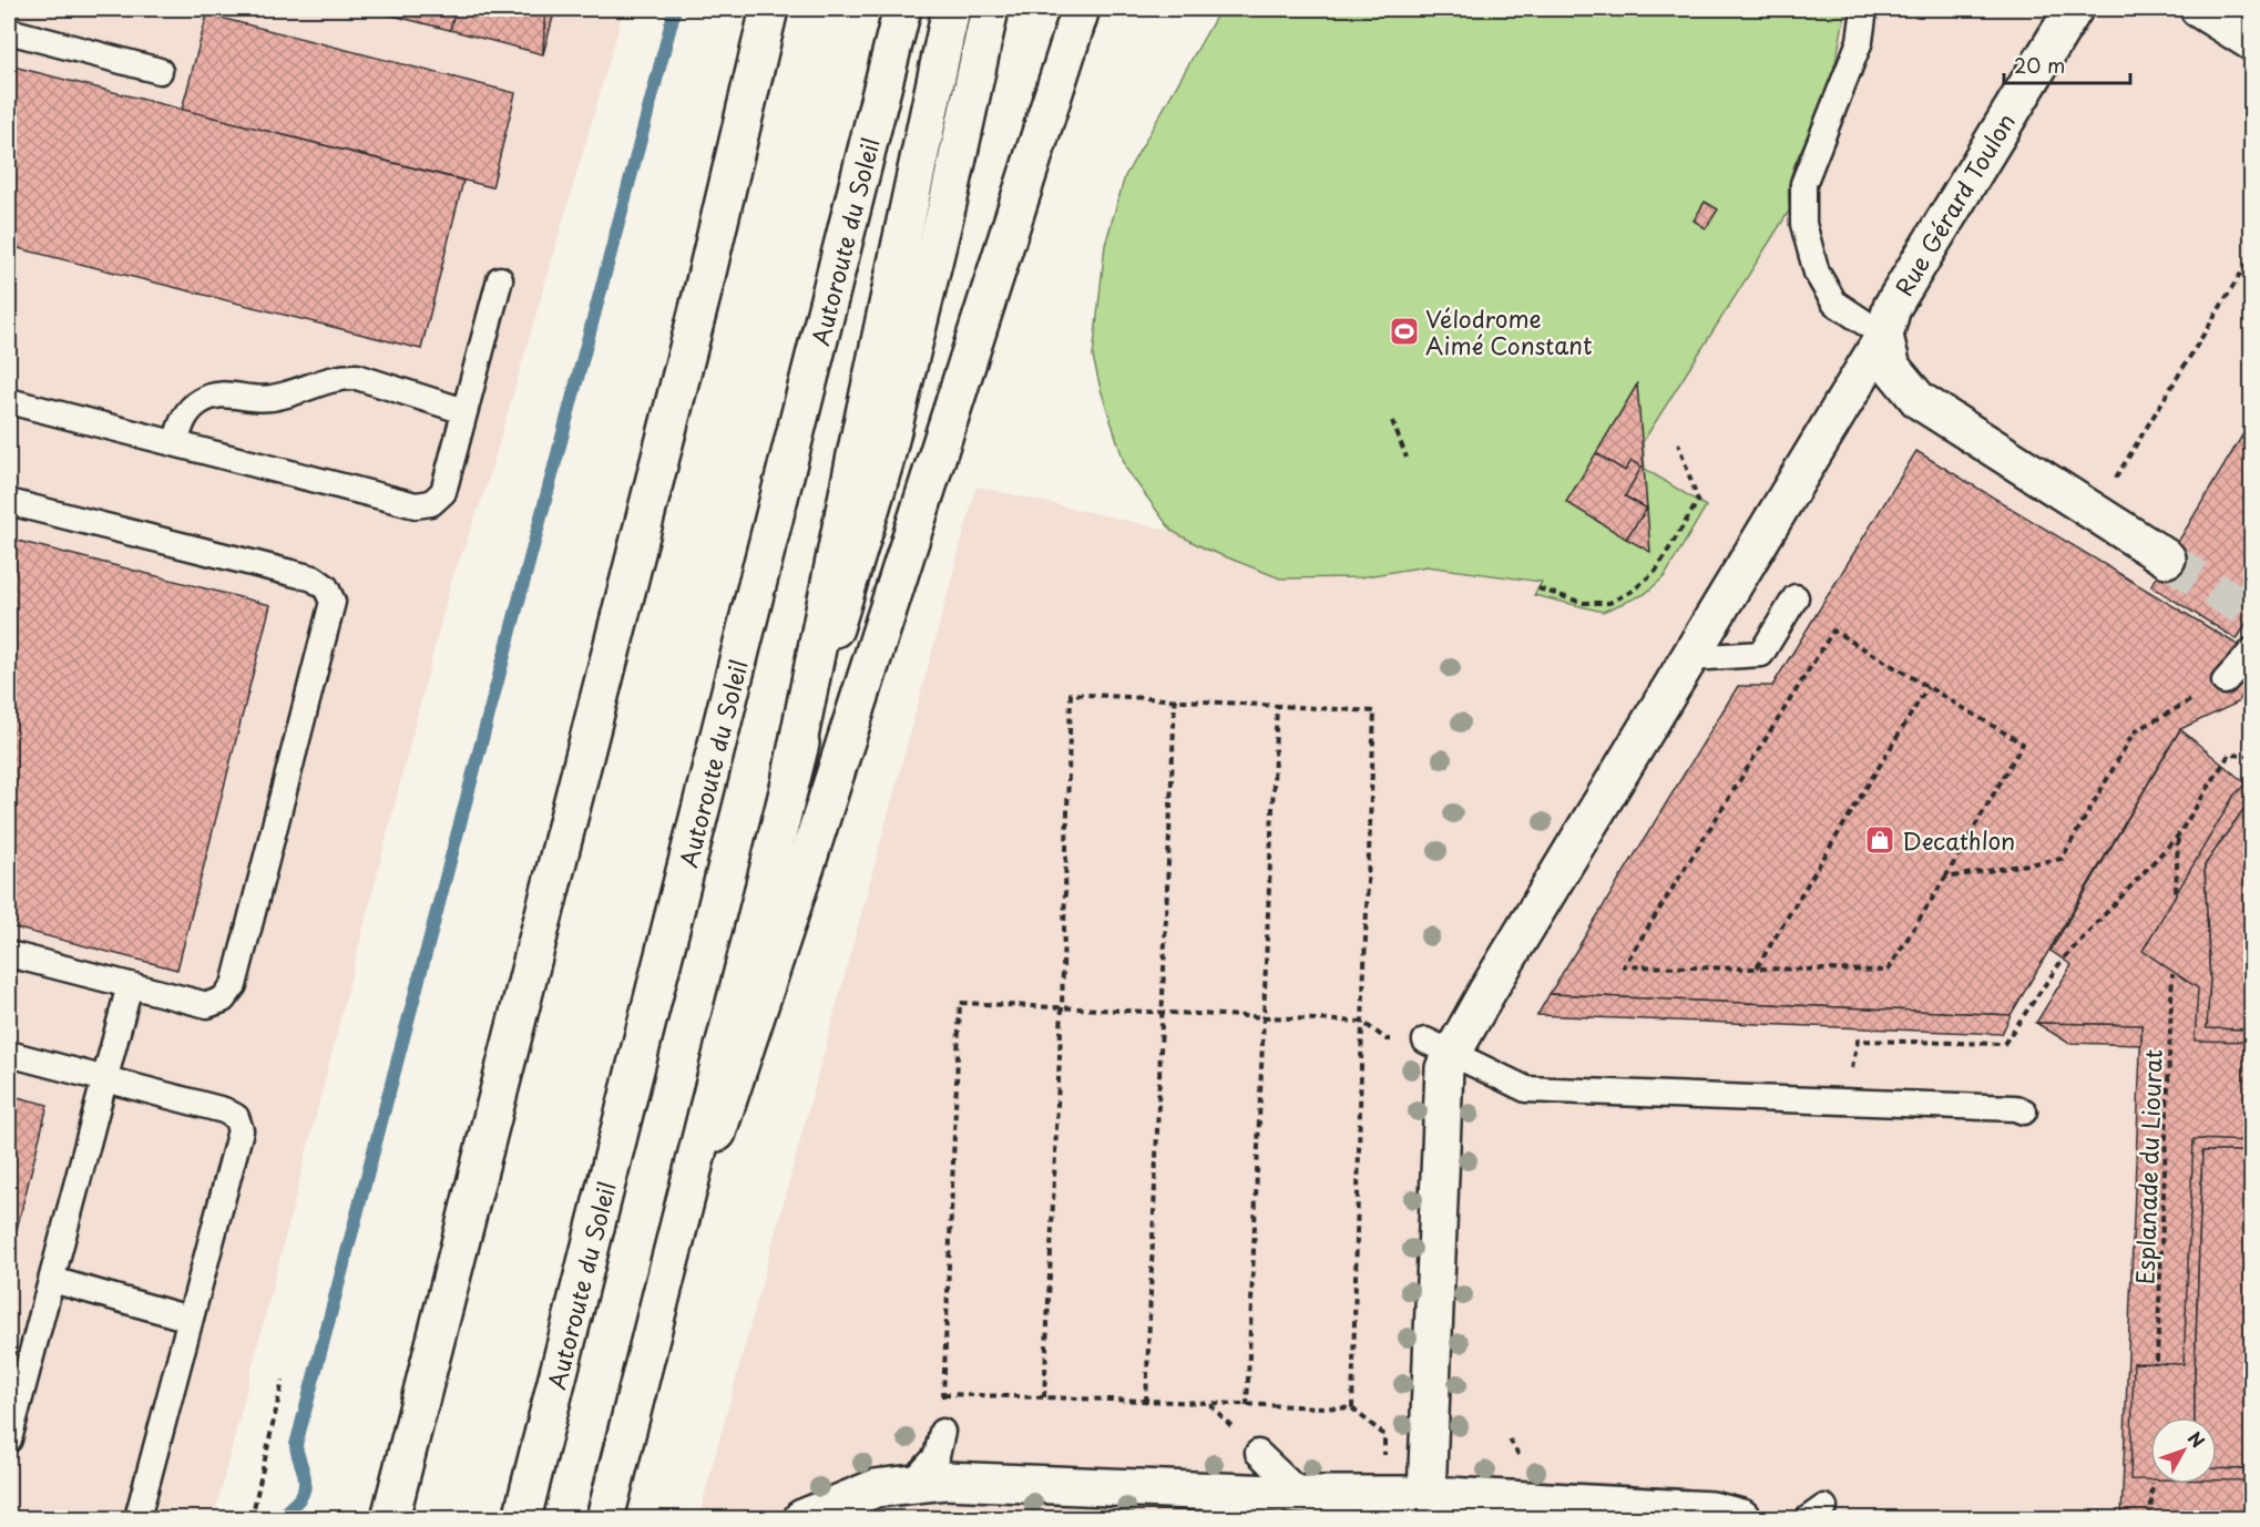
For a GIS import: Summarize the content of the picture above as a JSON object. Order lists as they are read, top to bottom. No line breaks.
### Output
{"streets":{"main road":["Rue Gérard Toulon","Autoroute du Soleil"],"path":["Esplanade du Liourat"]},"places":{"sports":["Vélodrome Aimé Constant"],"shop":["Decathlon"]},"scale_bar":"20 m","north":"top right"}
